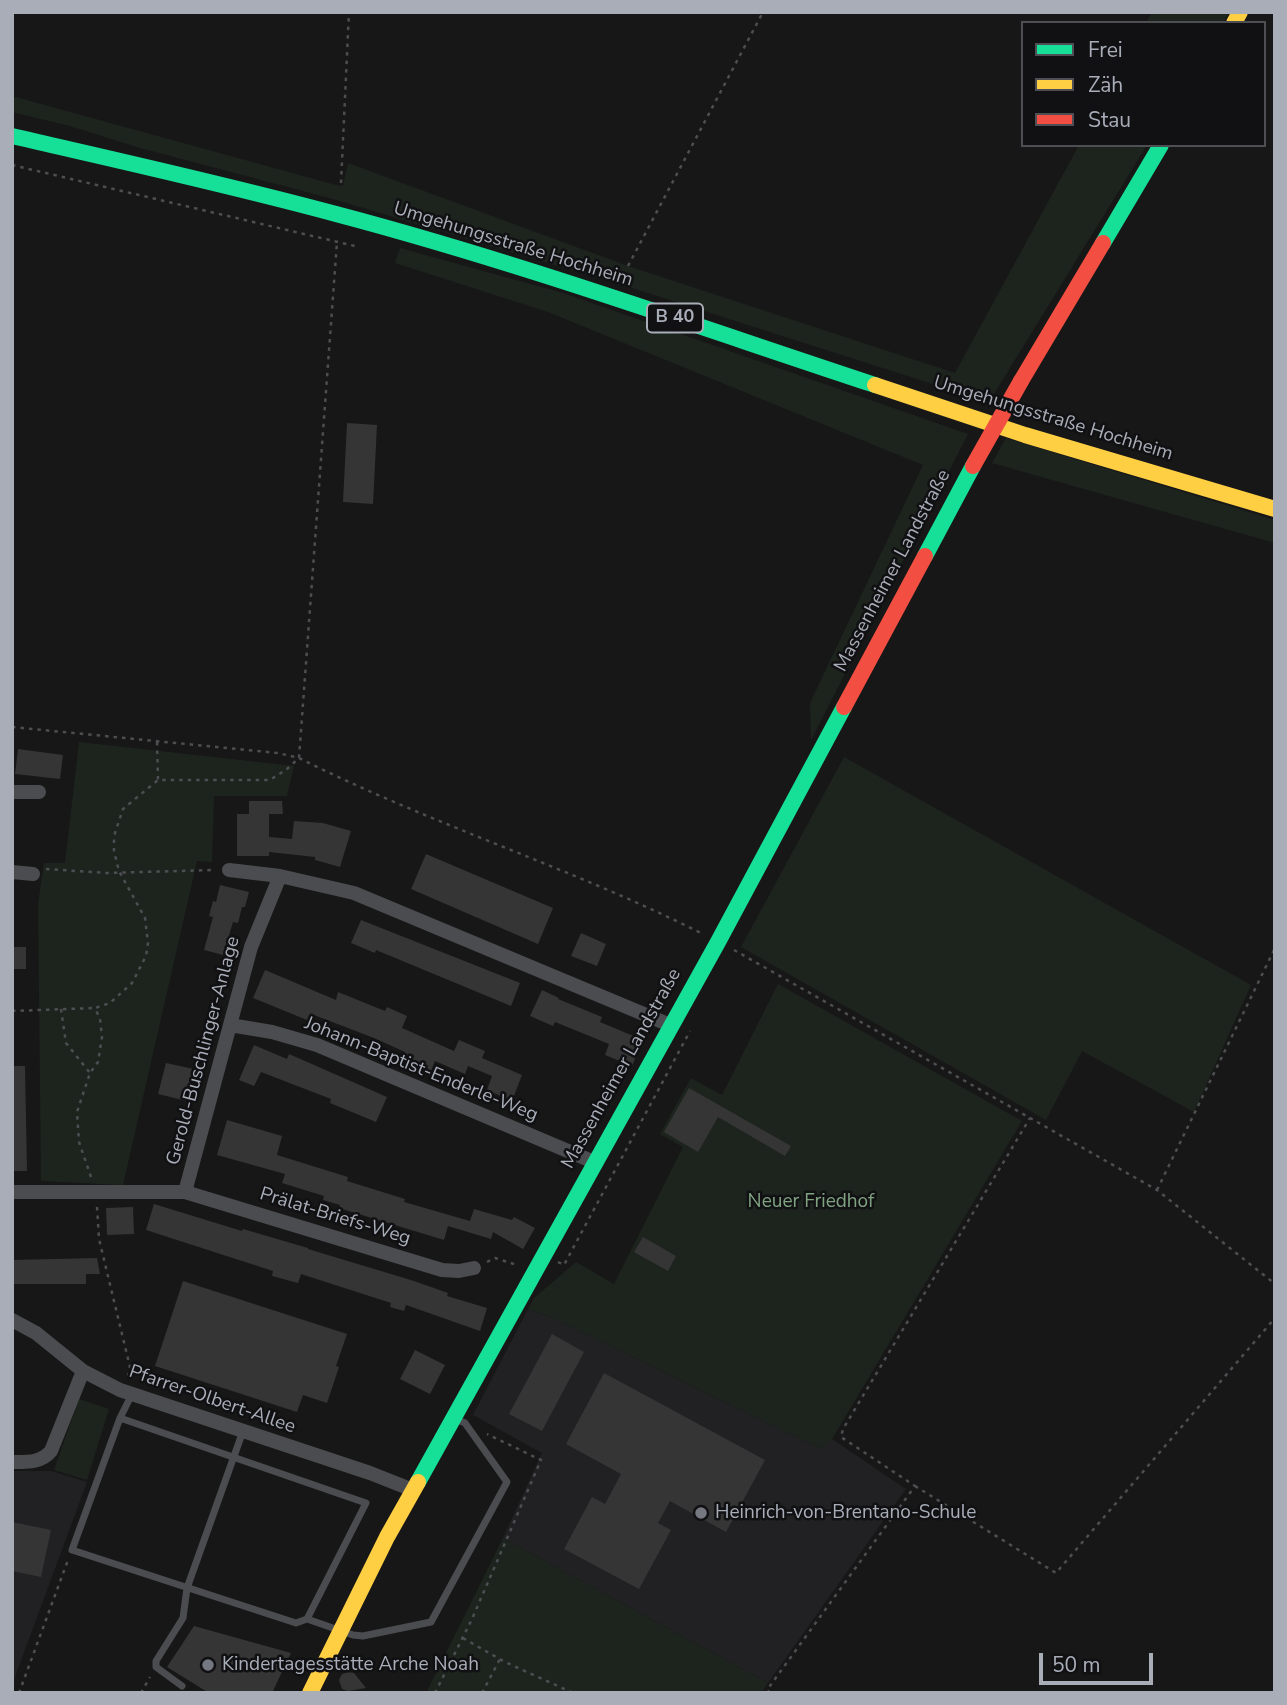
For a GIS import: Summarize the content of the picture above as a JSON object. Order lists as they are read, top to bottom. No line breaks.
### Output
{"streets":{"street":["Umgehungsstraße Hochheim","B 40","Massenheimer Landstraße","Gerold-Buschlinger-Anlage","Johann-Baptist-Enderle-Weg","Prälat-Briefs-Weg","Pfarrer-Olbert-Allee"]},"crossings":[["Massenheimer Landstraße","Johann-Baptist-Enderle-Weg"],["Massenheimer Landstraße","Pfarrer-Olbert-Allee"],["Gerold-Buschlinger-Anlage","Johann-Baptist-Enderle-Weg"],["Gerold-Buschlinger-Anlage","Prälat-Briefs-Weg"]],"parks":["Neuer Friedhof"],"places":["Heinrich-von-Brentano-Schule","Kindertagesstätte Arche Noah"],"legend":["Frei","Zäh","Stau"],"scale_bar":"50 m"}
